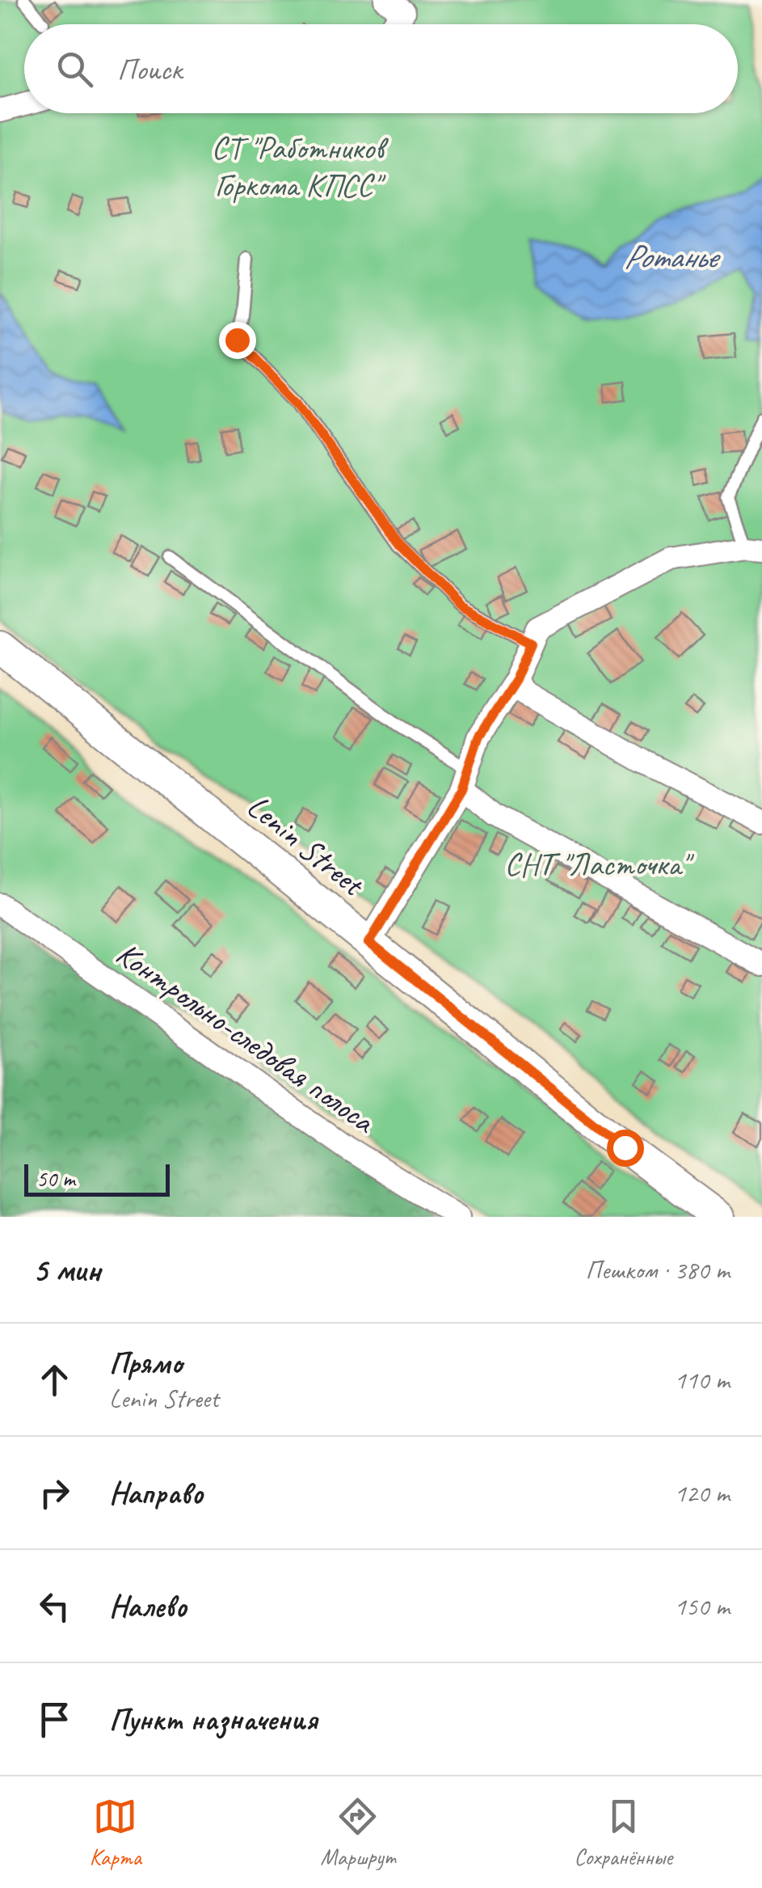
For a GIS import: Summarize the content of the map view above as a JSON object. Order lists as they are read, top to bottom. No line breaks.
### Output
{"streets":{"street":["Lenin Street","Контрольно-следовая полоса"]},"water":["Ротанье"],"parks":["СТ \"Работников Горкома КПСС\"","СНТ \"Ласточка\""],"scale_bar":"50 m","page":{"search":"Поиск","scale":"50 m","heading":["5 мин","Пешком · 380 m"],"list":[["Прямо","Lenin Street","110 m"],["Направо","120 m"],["Налево","150 m"],"Пункт назначения"],"nav":["Карта","Маршрут","Сохранённые"]}}
